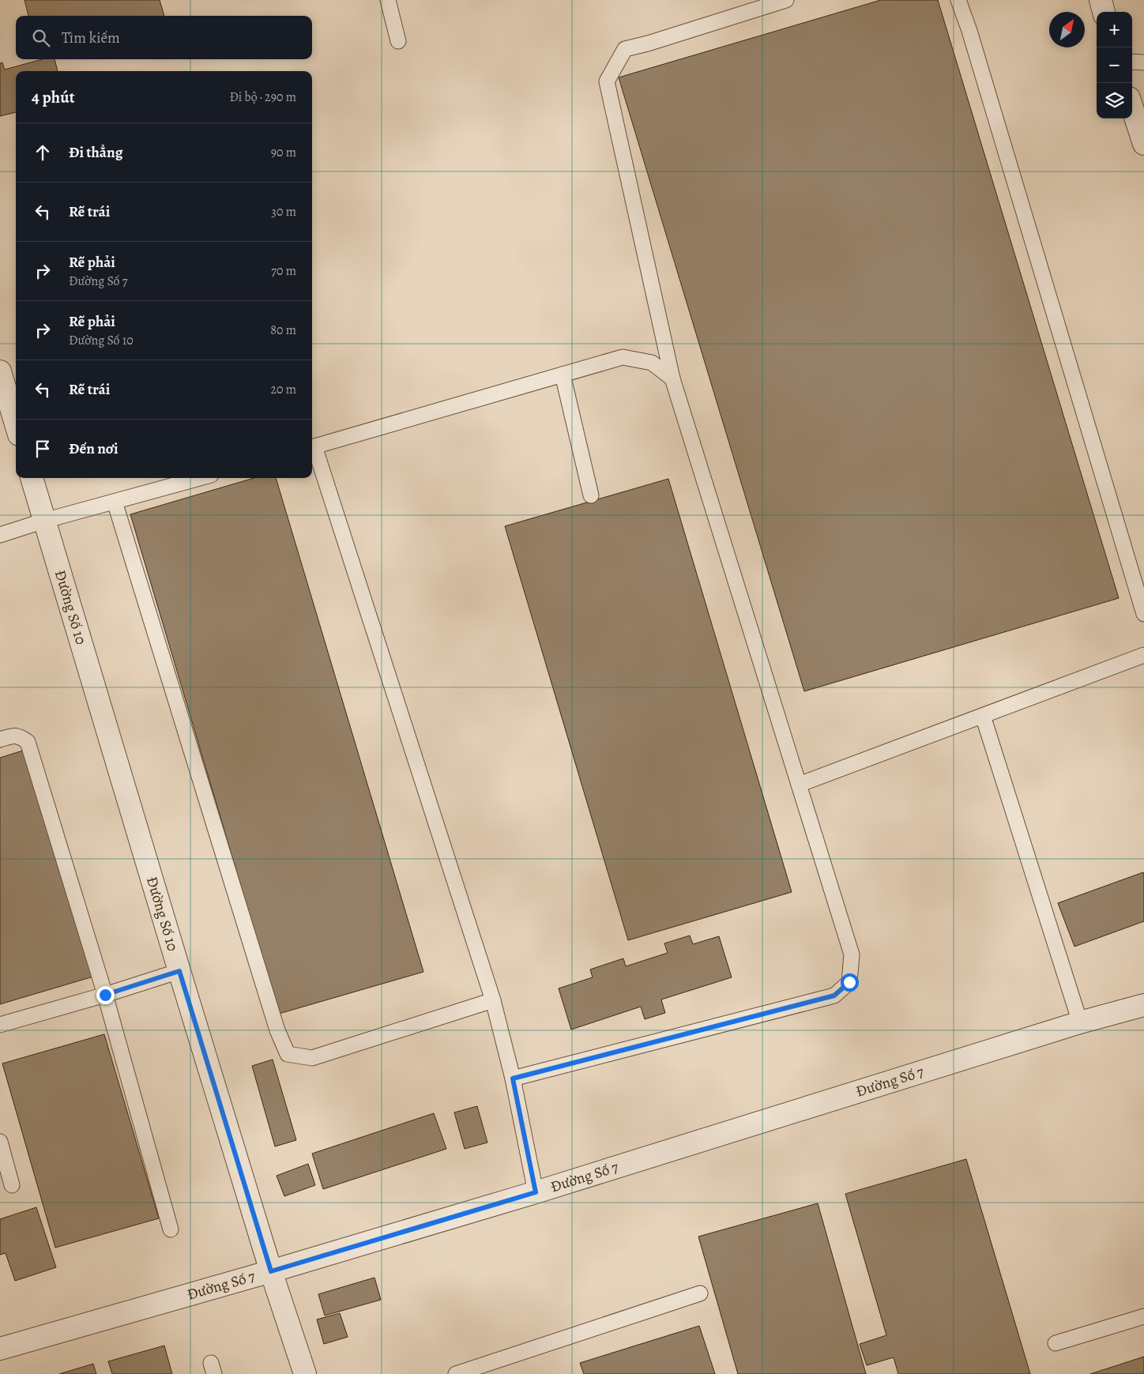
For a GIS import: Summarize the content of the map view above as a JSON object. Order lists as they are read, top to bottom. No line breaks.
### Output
{"streets":{"street":["Đường Số 10","Đường Số 7"]},"crossings":[["Đường Số 10","Đường Số 7"]],"north":"top right","page":{"map_buttons":["+","−"],"search":"Tìm kiếm","heading":["4 phút","Đi bộ · 290 m"],"list":[["Đi thẳng","90 m"],["Rẽ trái","30 m"],["Rẽ phải","Đường Số 7","70 m"],["Rẽ phải","Đường Số 10","80 m"],["Rẽ trái","20 m"],"Đến nơi"]}}
